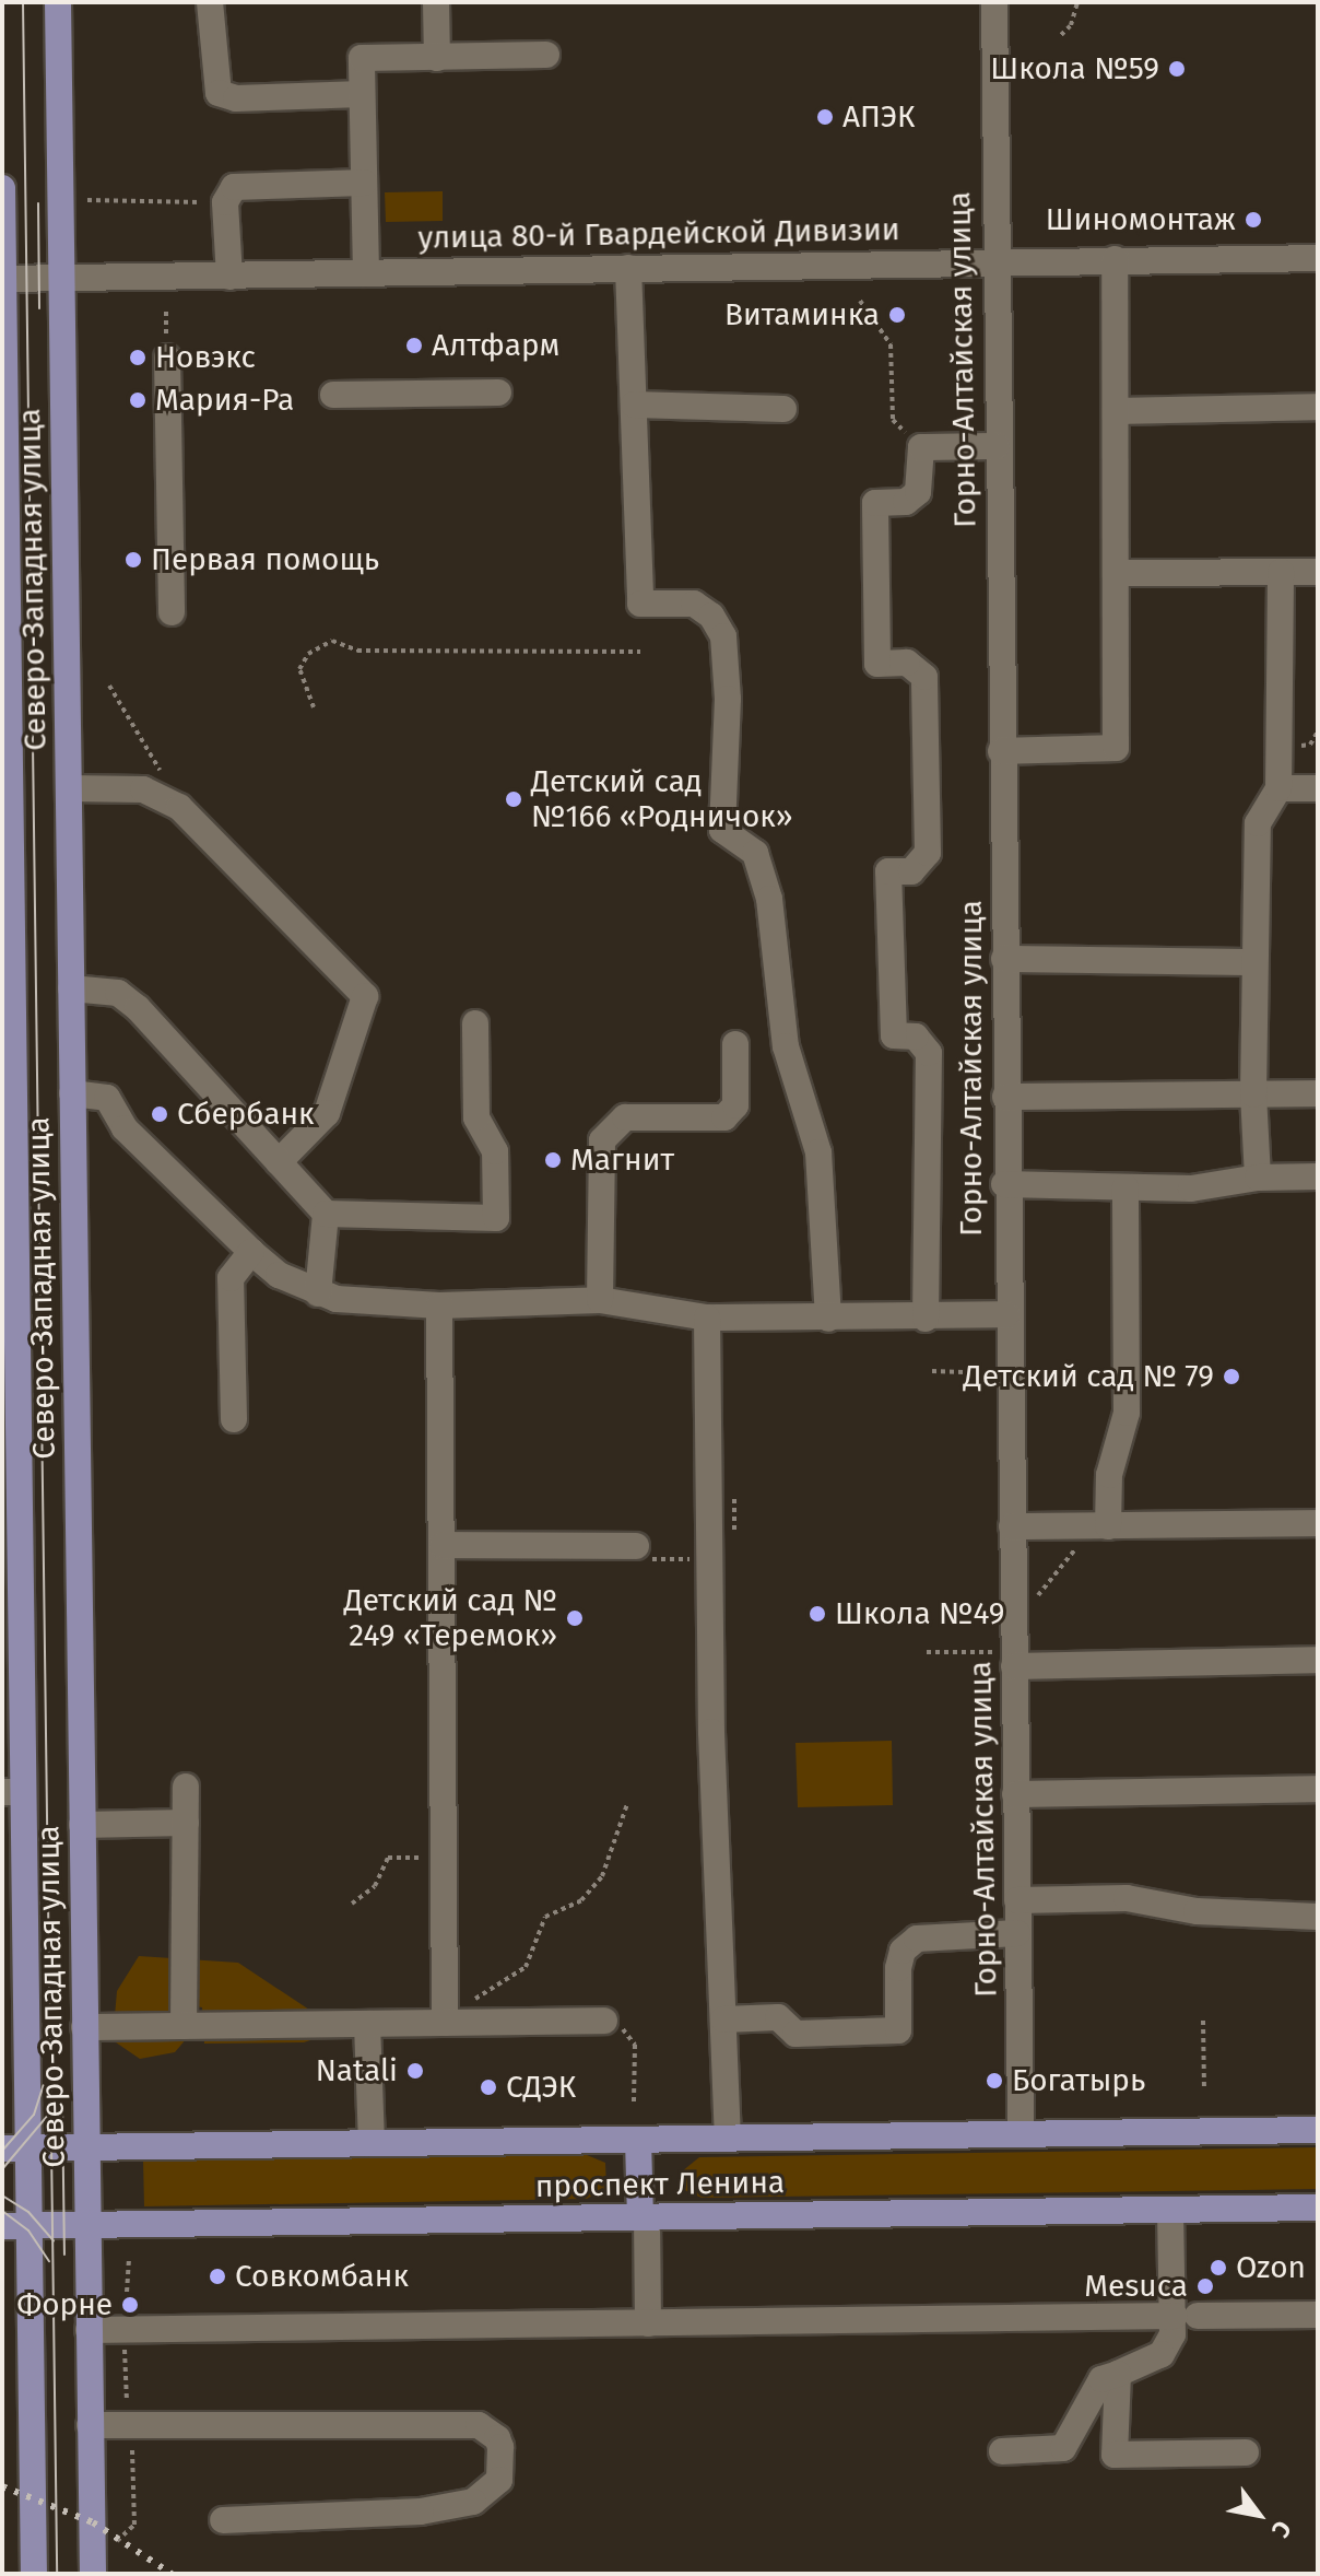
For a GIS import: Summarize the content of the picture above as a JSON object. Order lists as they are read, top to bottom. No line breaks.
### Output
{"streets":{"main road":["Северо-Западная улица","проспект Ленина"],"street":["улица 80-й Гвардейской Дивизии","Горно-Алтайская улица"]},"crossings":[["улица 80-й Гвардейской Дивизии","Горно-Алтайская улица"],["улица 80-й Гвардейской Дивизии","Северо-Западная улица"],["Горно-Алтайская улица","проспект Ленина"],["Северо-Западная улица","проспект Ленина"]],"places":["Школа №59","АПЭК","Шиномонтаж","Витаминка","Алтфарм","Новэкс","Мария-Ра","Первая помощь","Детский сад №166 «Родничок»","Сбербанк","Магнит","Детский сад № 79","Школа №49","Детский сад № 249 «Теремок»","Natali","Богатырь","СДЭК","Ozon","Совкомбанк","Mesuca","Форне"],"north":"bottom right"}
